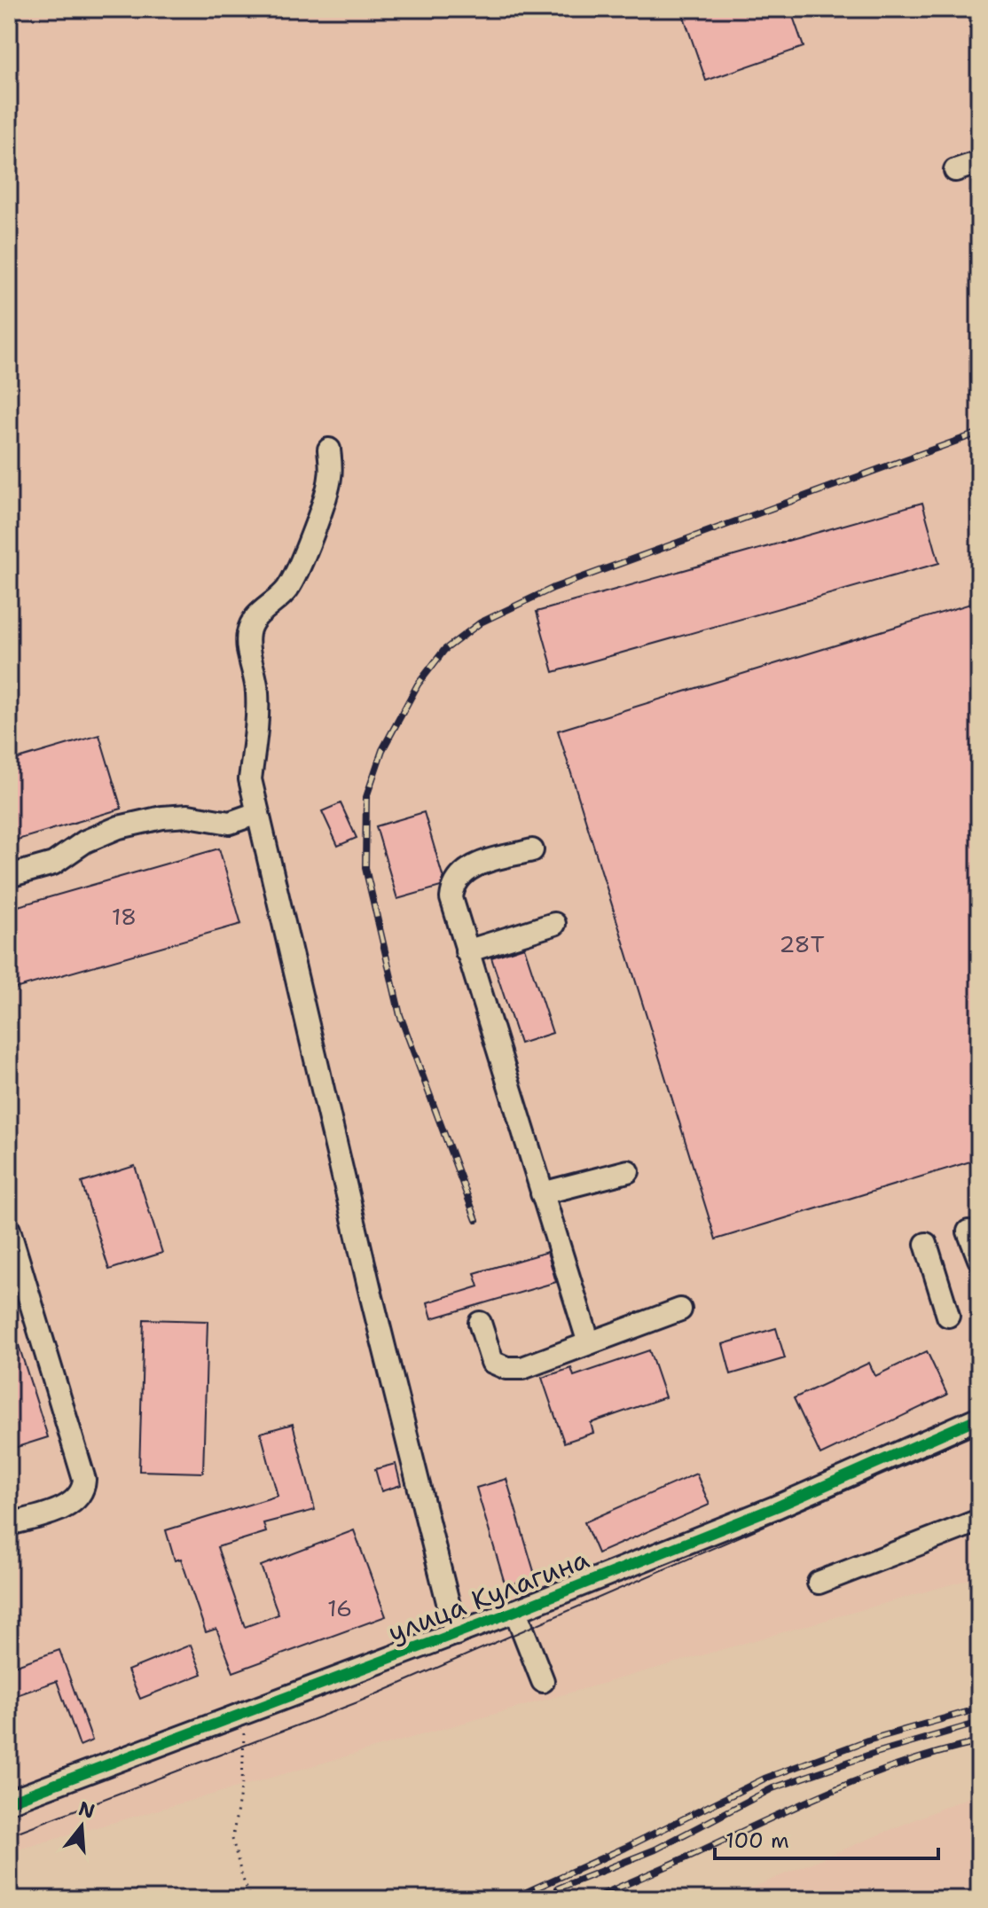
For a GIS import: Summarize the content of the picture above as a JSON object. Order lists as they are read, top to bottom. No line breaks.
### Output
{"streets":{"street":["улица Кулагина"]},"house_numbers":["18","28Т","16"],"scale_bar":"100 m","north":"top"}
